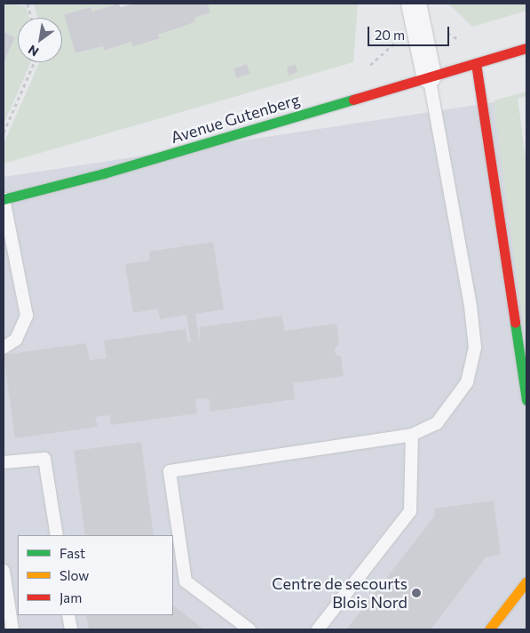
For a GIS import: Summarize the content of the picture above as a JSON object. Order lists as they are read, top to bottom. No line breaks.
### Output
{"streets":{"main road":["Avenue Gutenberg"]},"places":["Centre de secourts Blois Nord"],"legend":["Fast","Slow","Jam"],"scale_bar":"20 m","north":"bottom left"}
